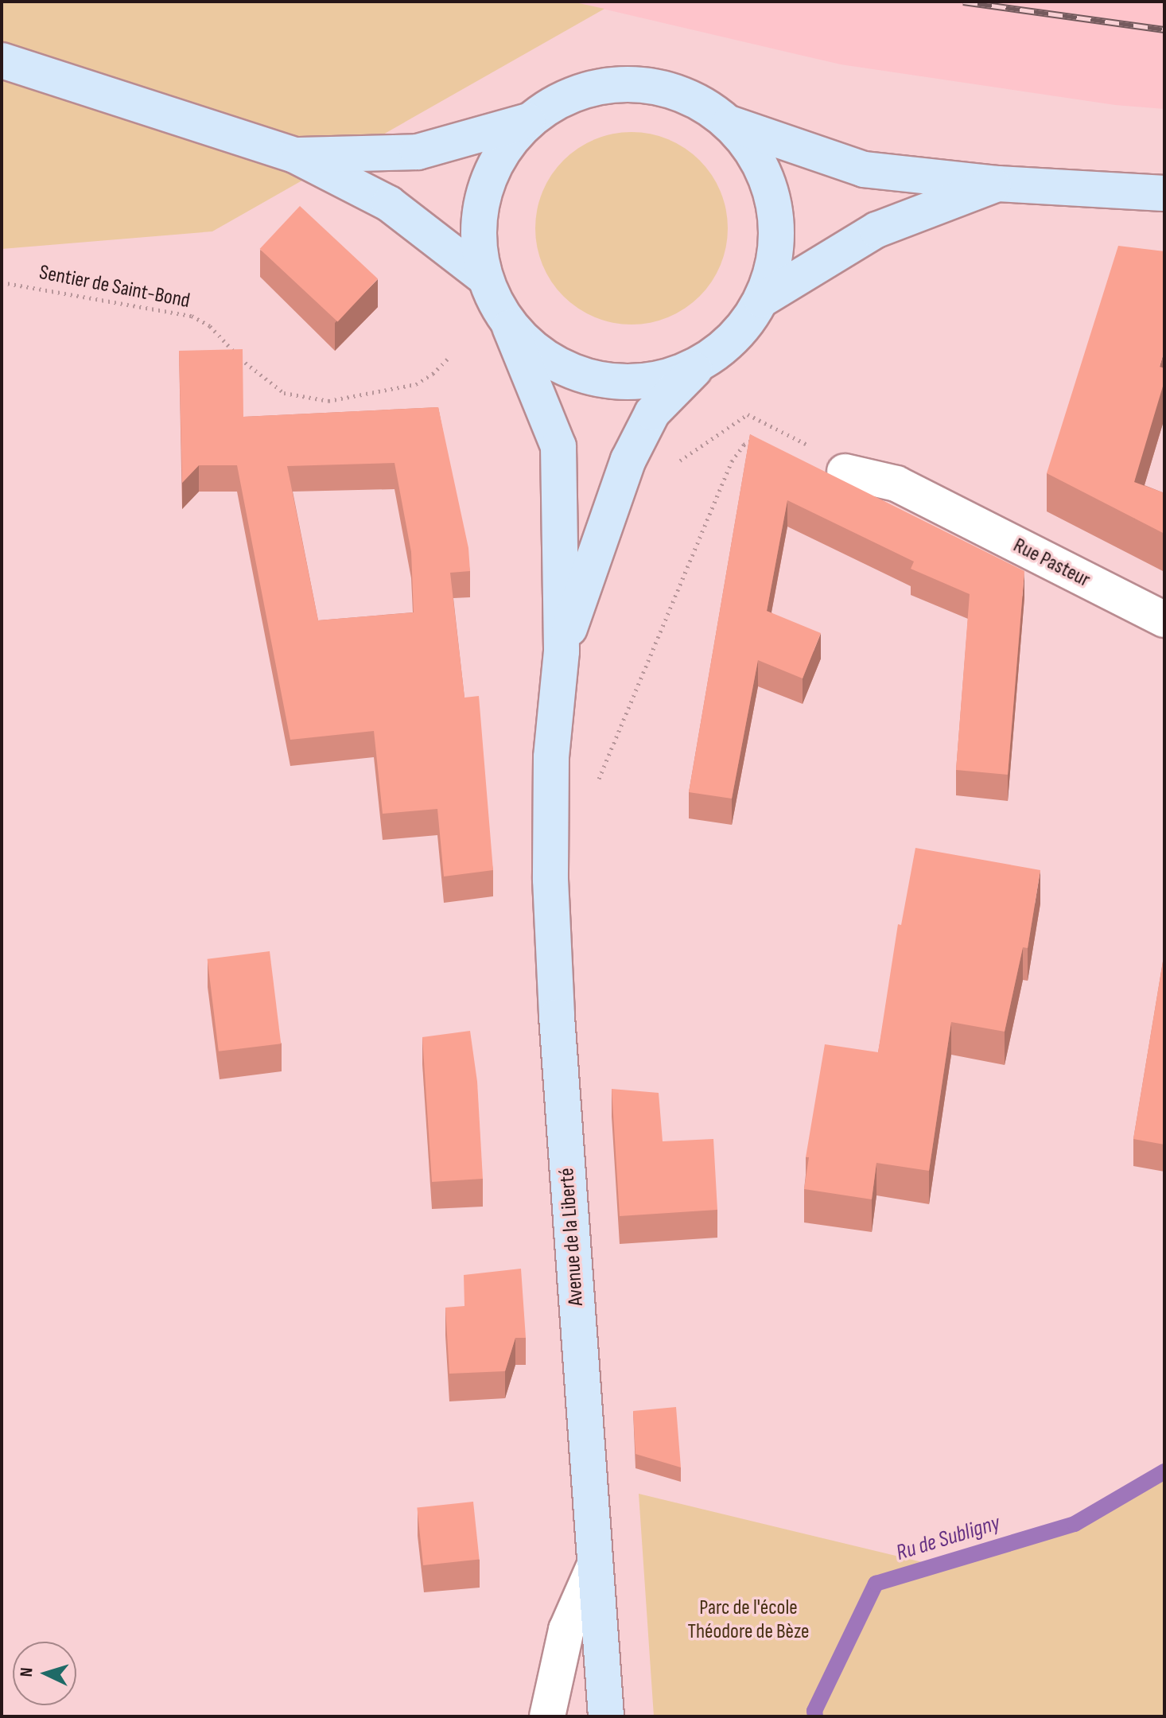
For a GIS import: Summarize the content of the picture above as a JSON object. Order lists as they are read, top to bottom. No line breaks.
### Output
{"streets":{"main road":["Avenue de la Liberté"],"street":["Rue Pasteur"],"path":["Sentier de Saint-Bond"]},"water":["Ru de Subligny"],"parks":["Parc de l'école Théodore de Bèze"],"north":"left"}
